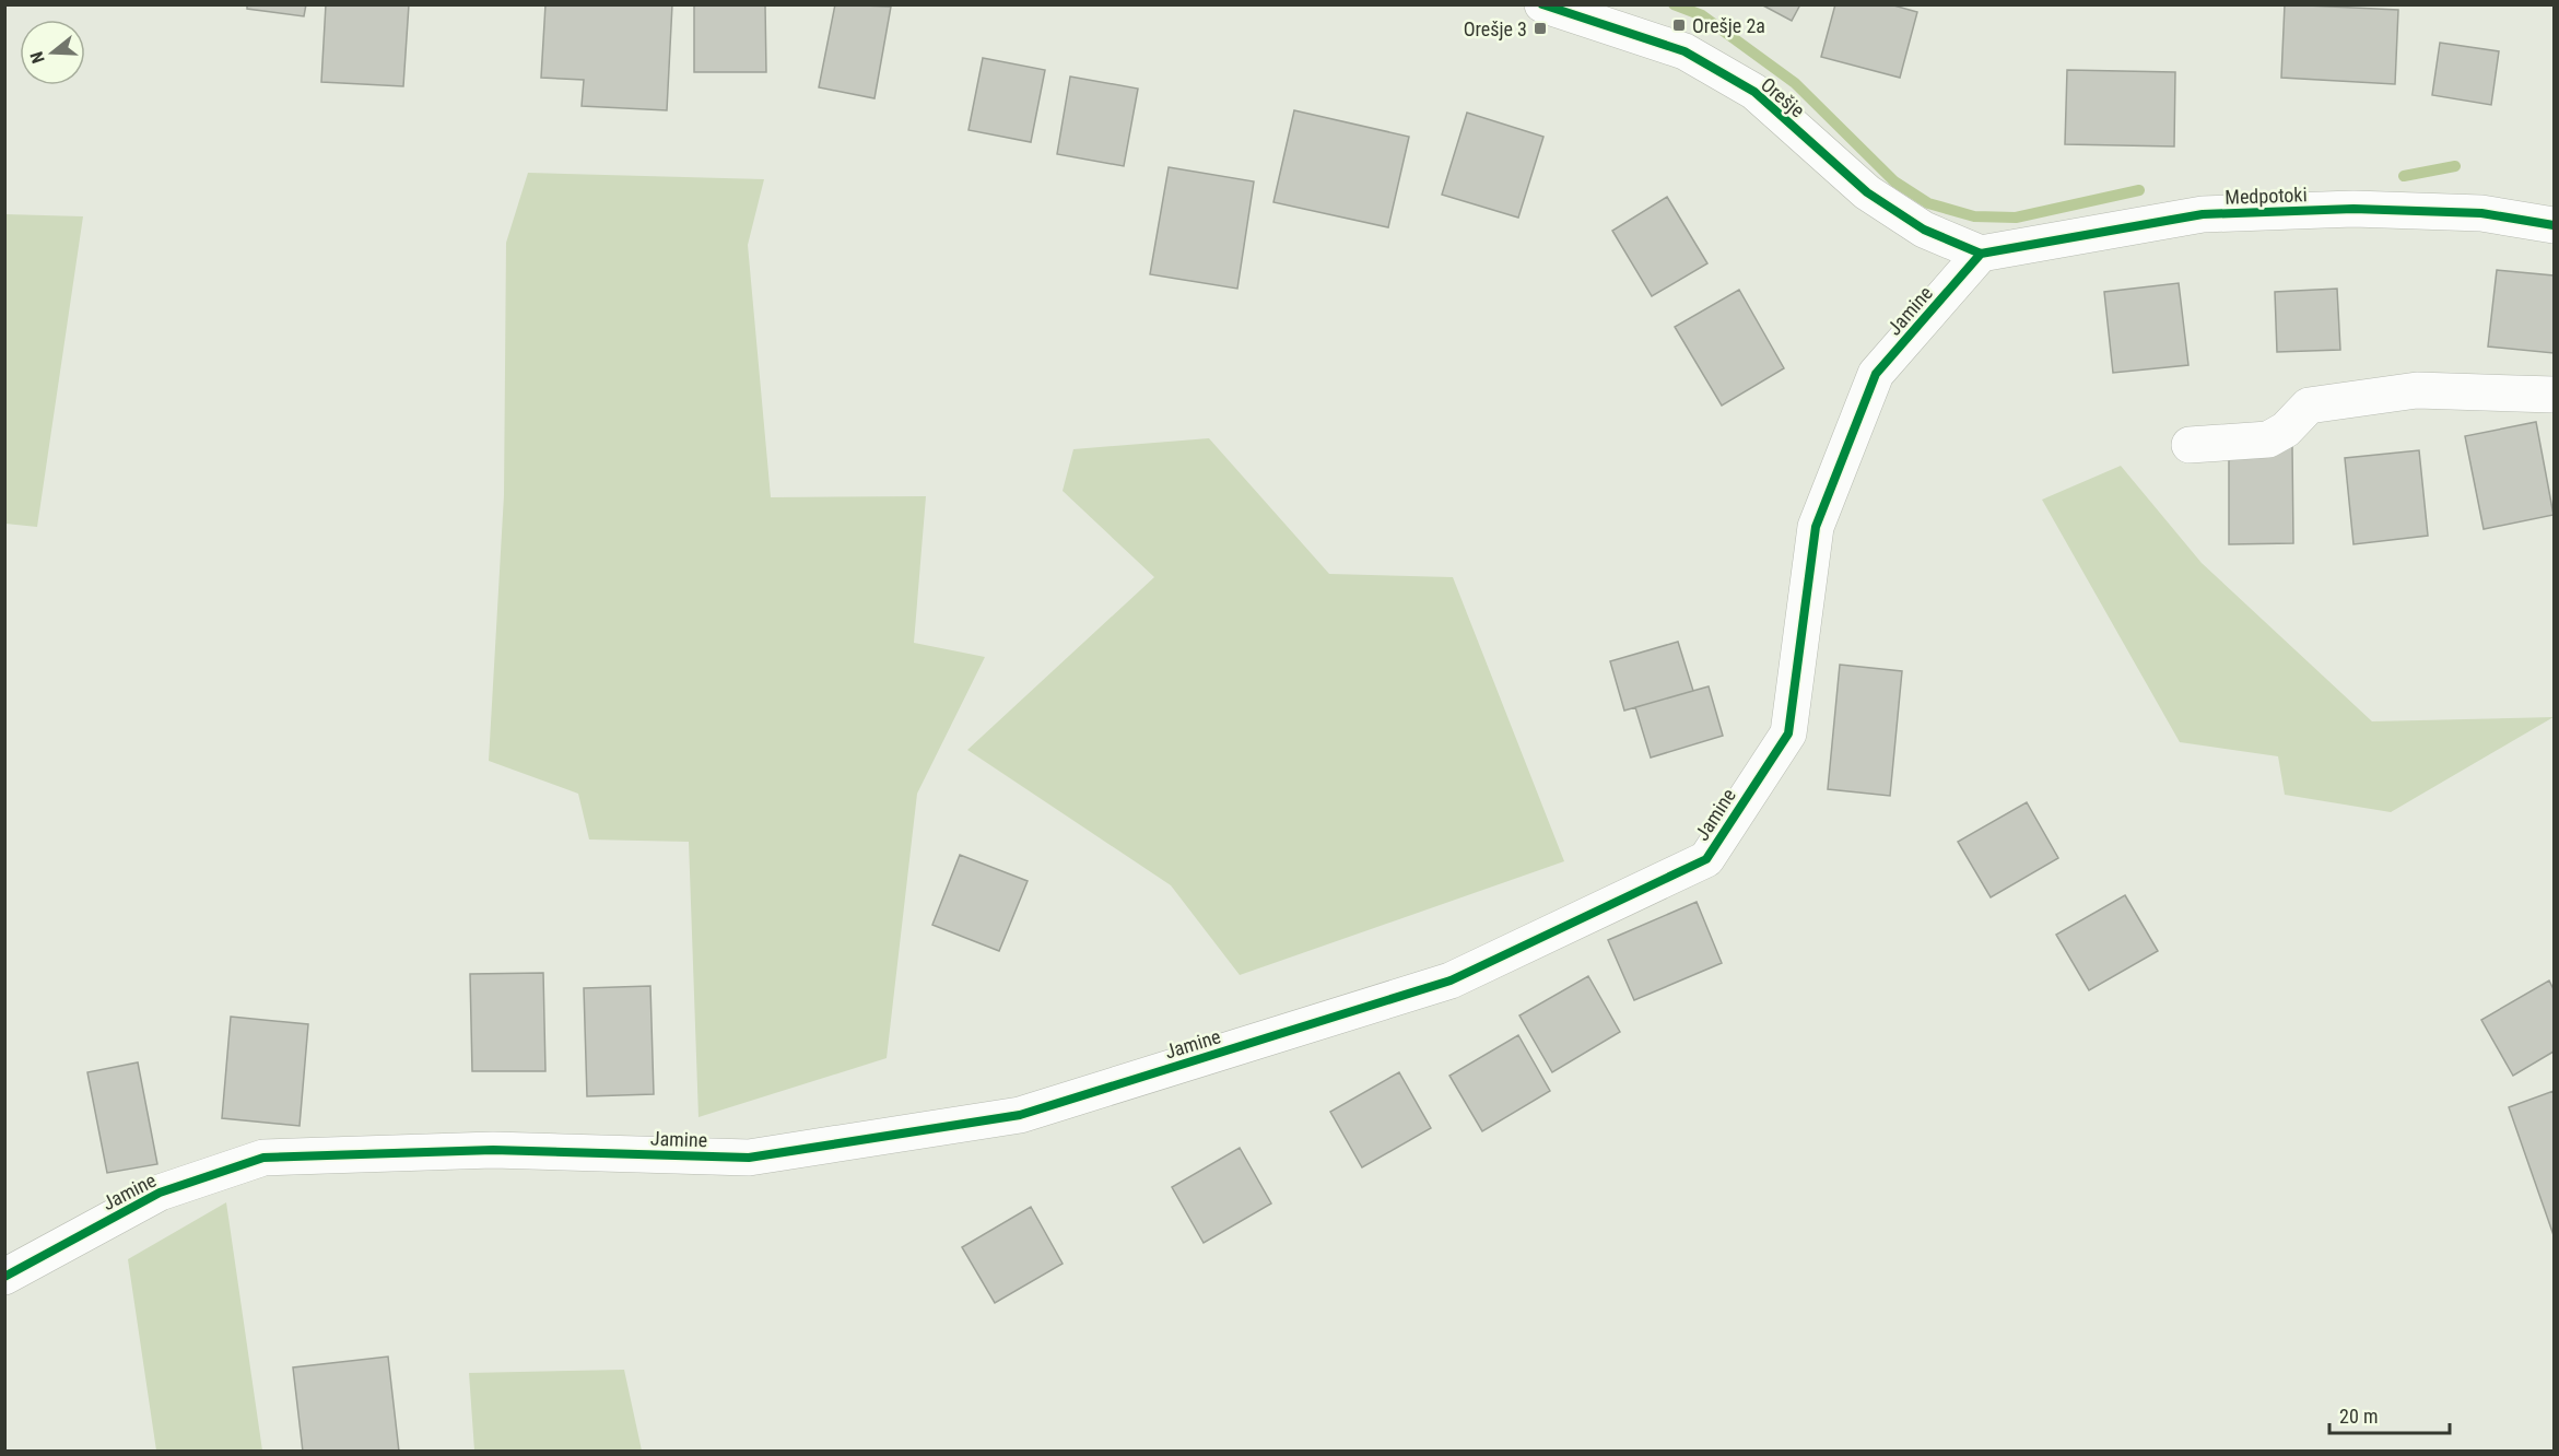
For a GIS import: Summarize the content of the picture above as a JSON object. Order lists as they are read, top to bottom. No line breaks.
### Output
{"streets":{"street":["Orešje","Medpotoki","Jamine"]},"crossings":[["Orešje","Medpotoki"],["Orešje","Jamine"],["Medpotoki","Jamine"]],"places":{"transit":["Orešje 2a","Orešje 3"]},"scale_bar":"20 m","north":"left"}
